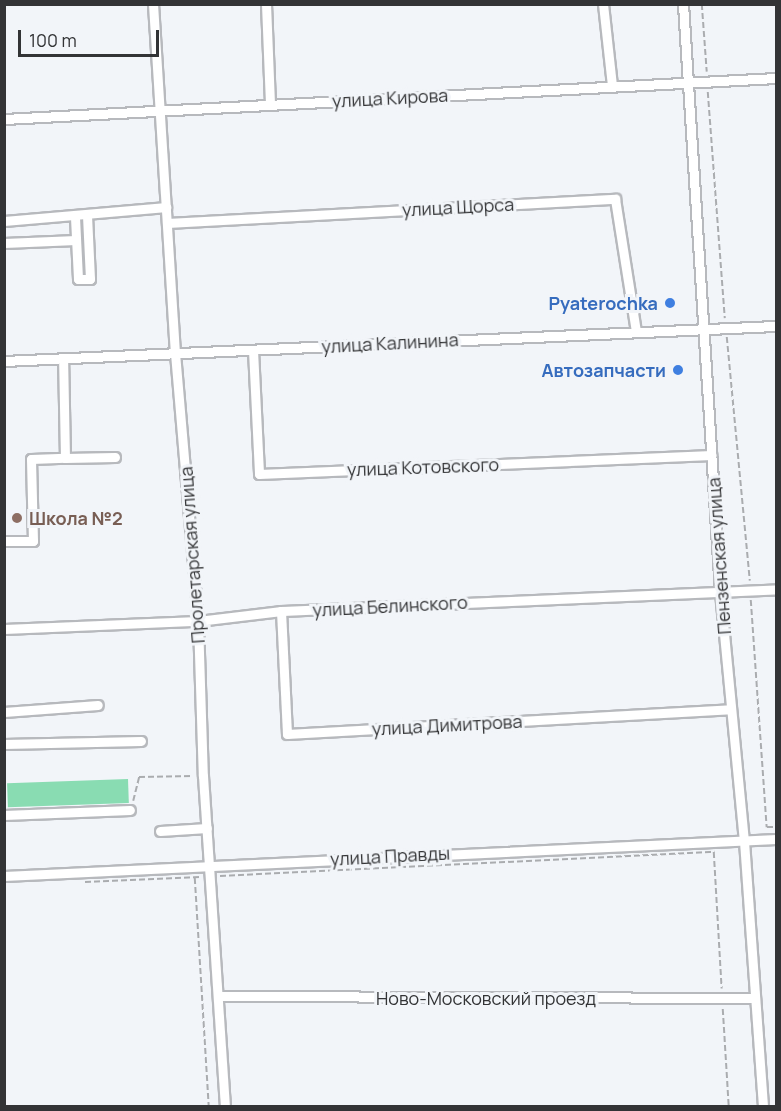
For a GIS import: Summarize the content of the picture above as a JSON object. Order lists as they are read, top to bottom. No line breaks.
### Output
{"streets":{"street":["улица Кирова","улица Щорса","улица Калинина","улица Котовского","Пролетарская улица","Пензенская улица","улица Белинского","улица Димитрова","улица Правды","Ново-Московский проезд"]},"crossings":[["улица Кирова","Пролетарская улица"],["улица Кирова","Пензенская улица"],["улица Щорса","улица Калинина"],["улица Щорса","Пролетарская улица"],["улица Калинина","улица Котовского"],["улица Калинина","Пролетарская улица"],["улица Калинина","Пензенская улица"],["улица Котовского","Пензенская улица"],["Пролетарская улица","улица Белинского"],["Пролетарская улица","улица Правды"],["Пролетарская улица","Ново-Московский проезд"],["Пензенская улица","улица Белинского"],["Пензенская улица","улица Димитрова"],["Пензенская улица","улица Правды"],["Пензенская улица","Ново-Московский проезд"],["улица Белинского","улица Димитрова"]],"places":["Pyaterochka","Автозапчасти","Школа №2"],"scale_bar":"100 m"}
